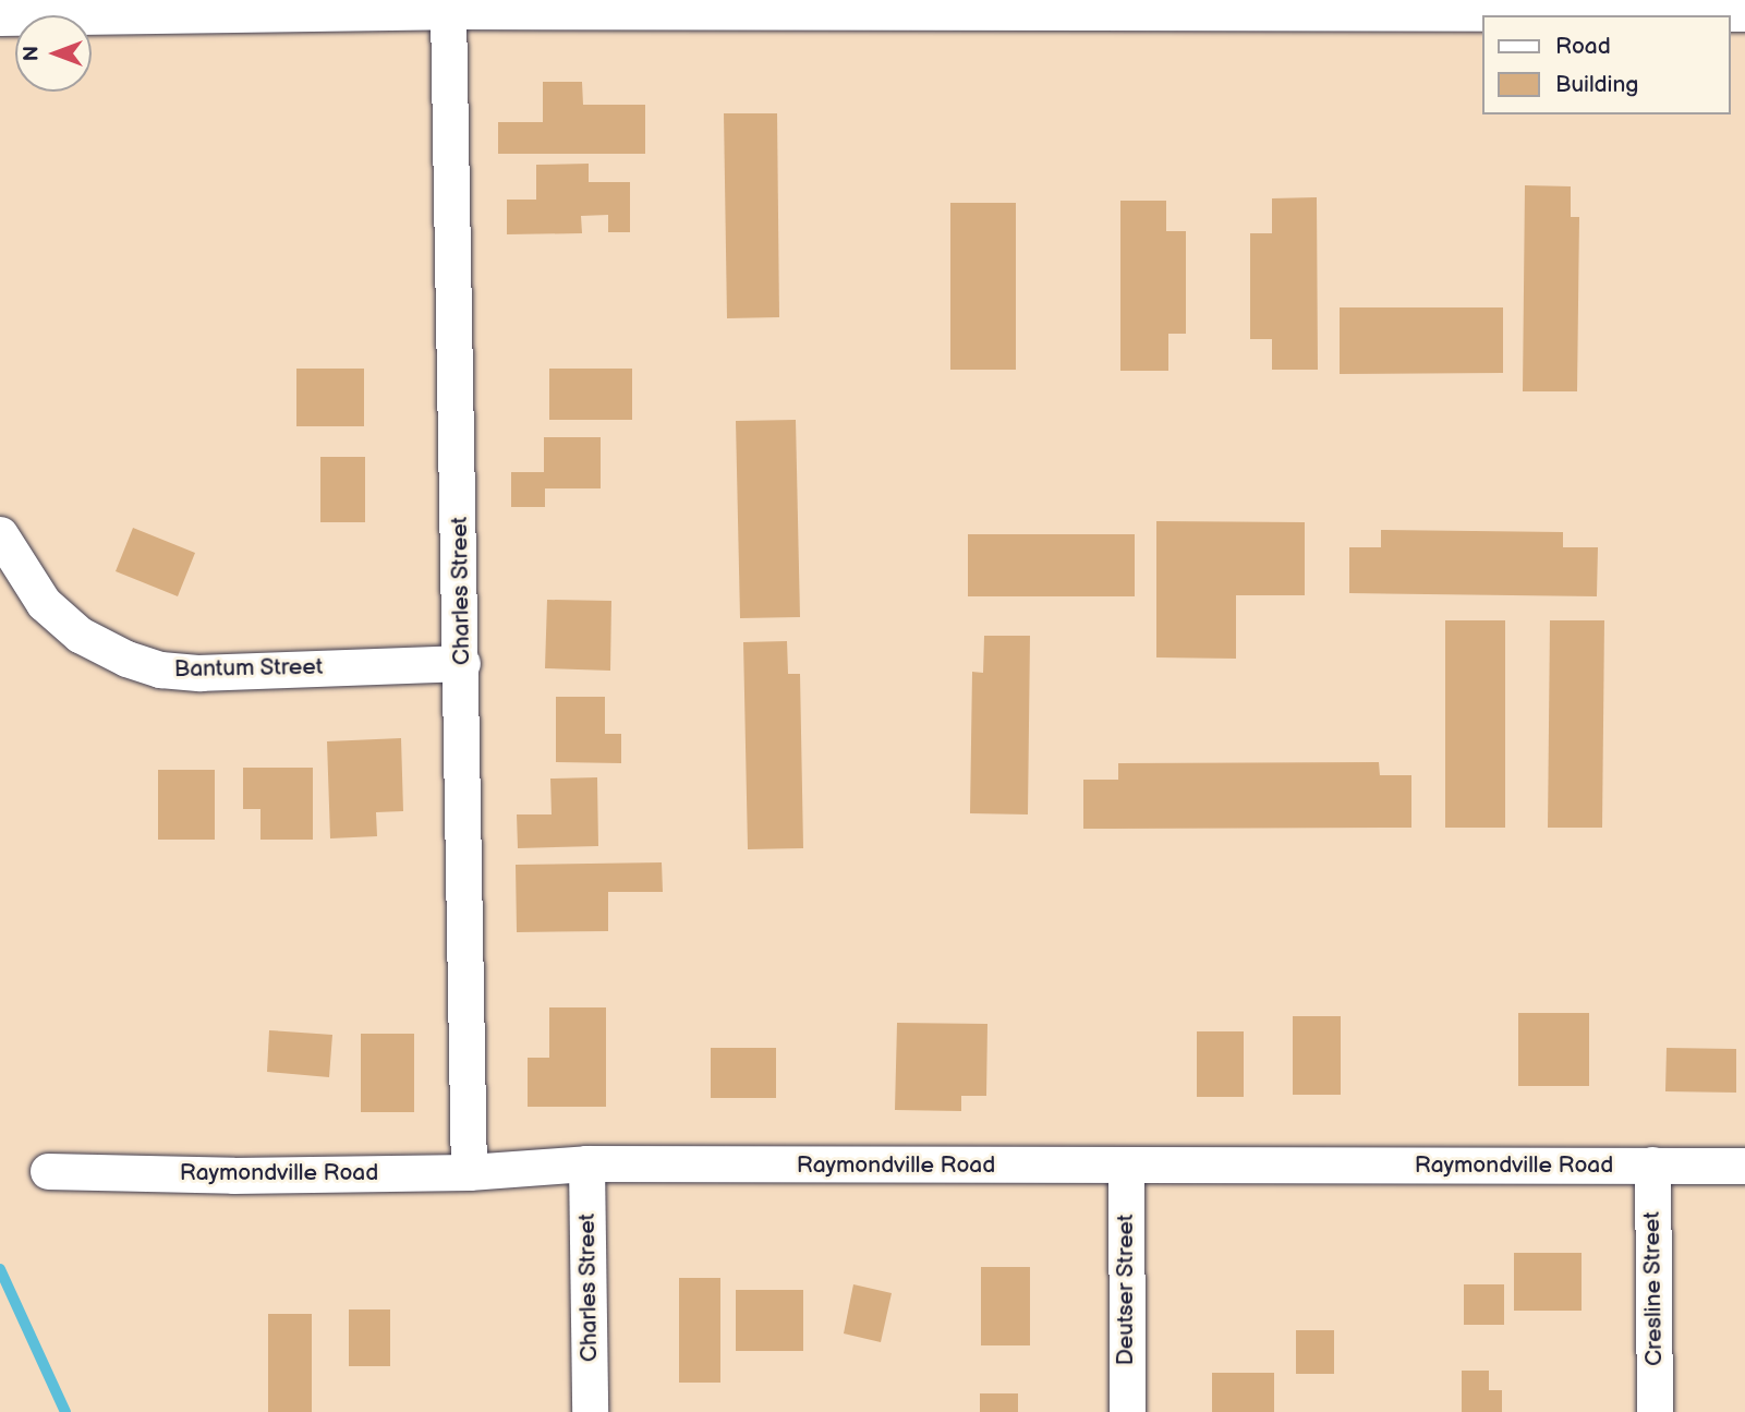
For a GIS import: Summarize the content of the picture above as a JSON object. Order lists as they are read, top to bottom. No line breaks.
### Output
{"streets":{"street":["Charles Street","Bantum Street","Raymondville Road","Cresline Street","Deutser Street"]},"crossings":[["Charles Street","Bantum Street"],["Charles Street","Raymondville Road"],["Raymondville Road","Cresline Street"],["Raymondville Road","Deutser Street"]],"legend":["Road","Building"],"north":"left"}
